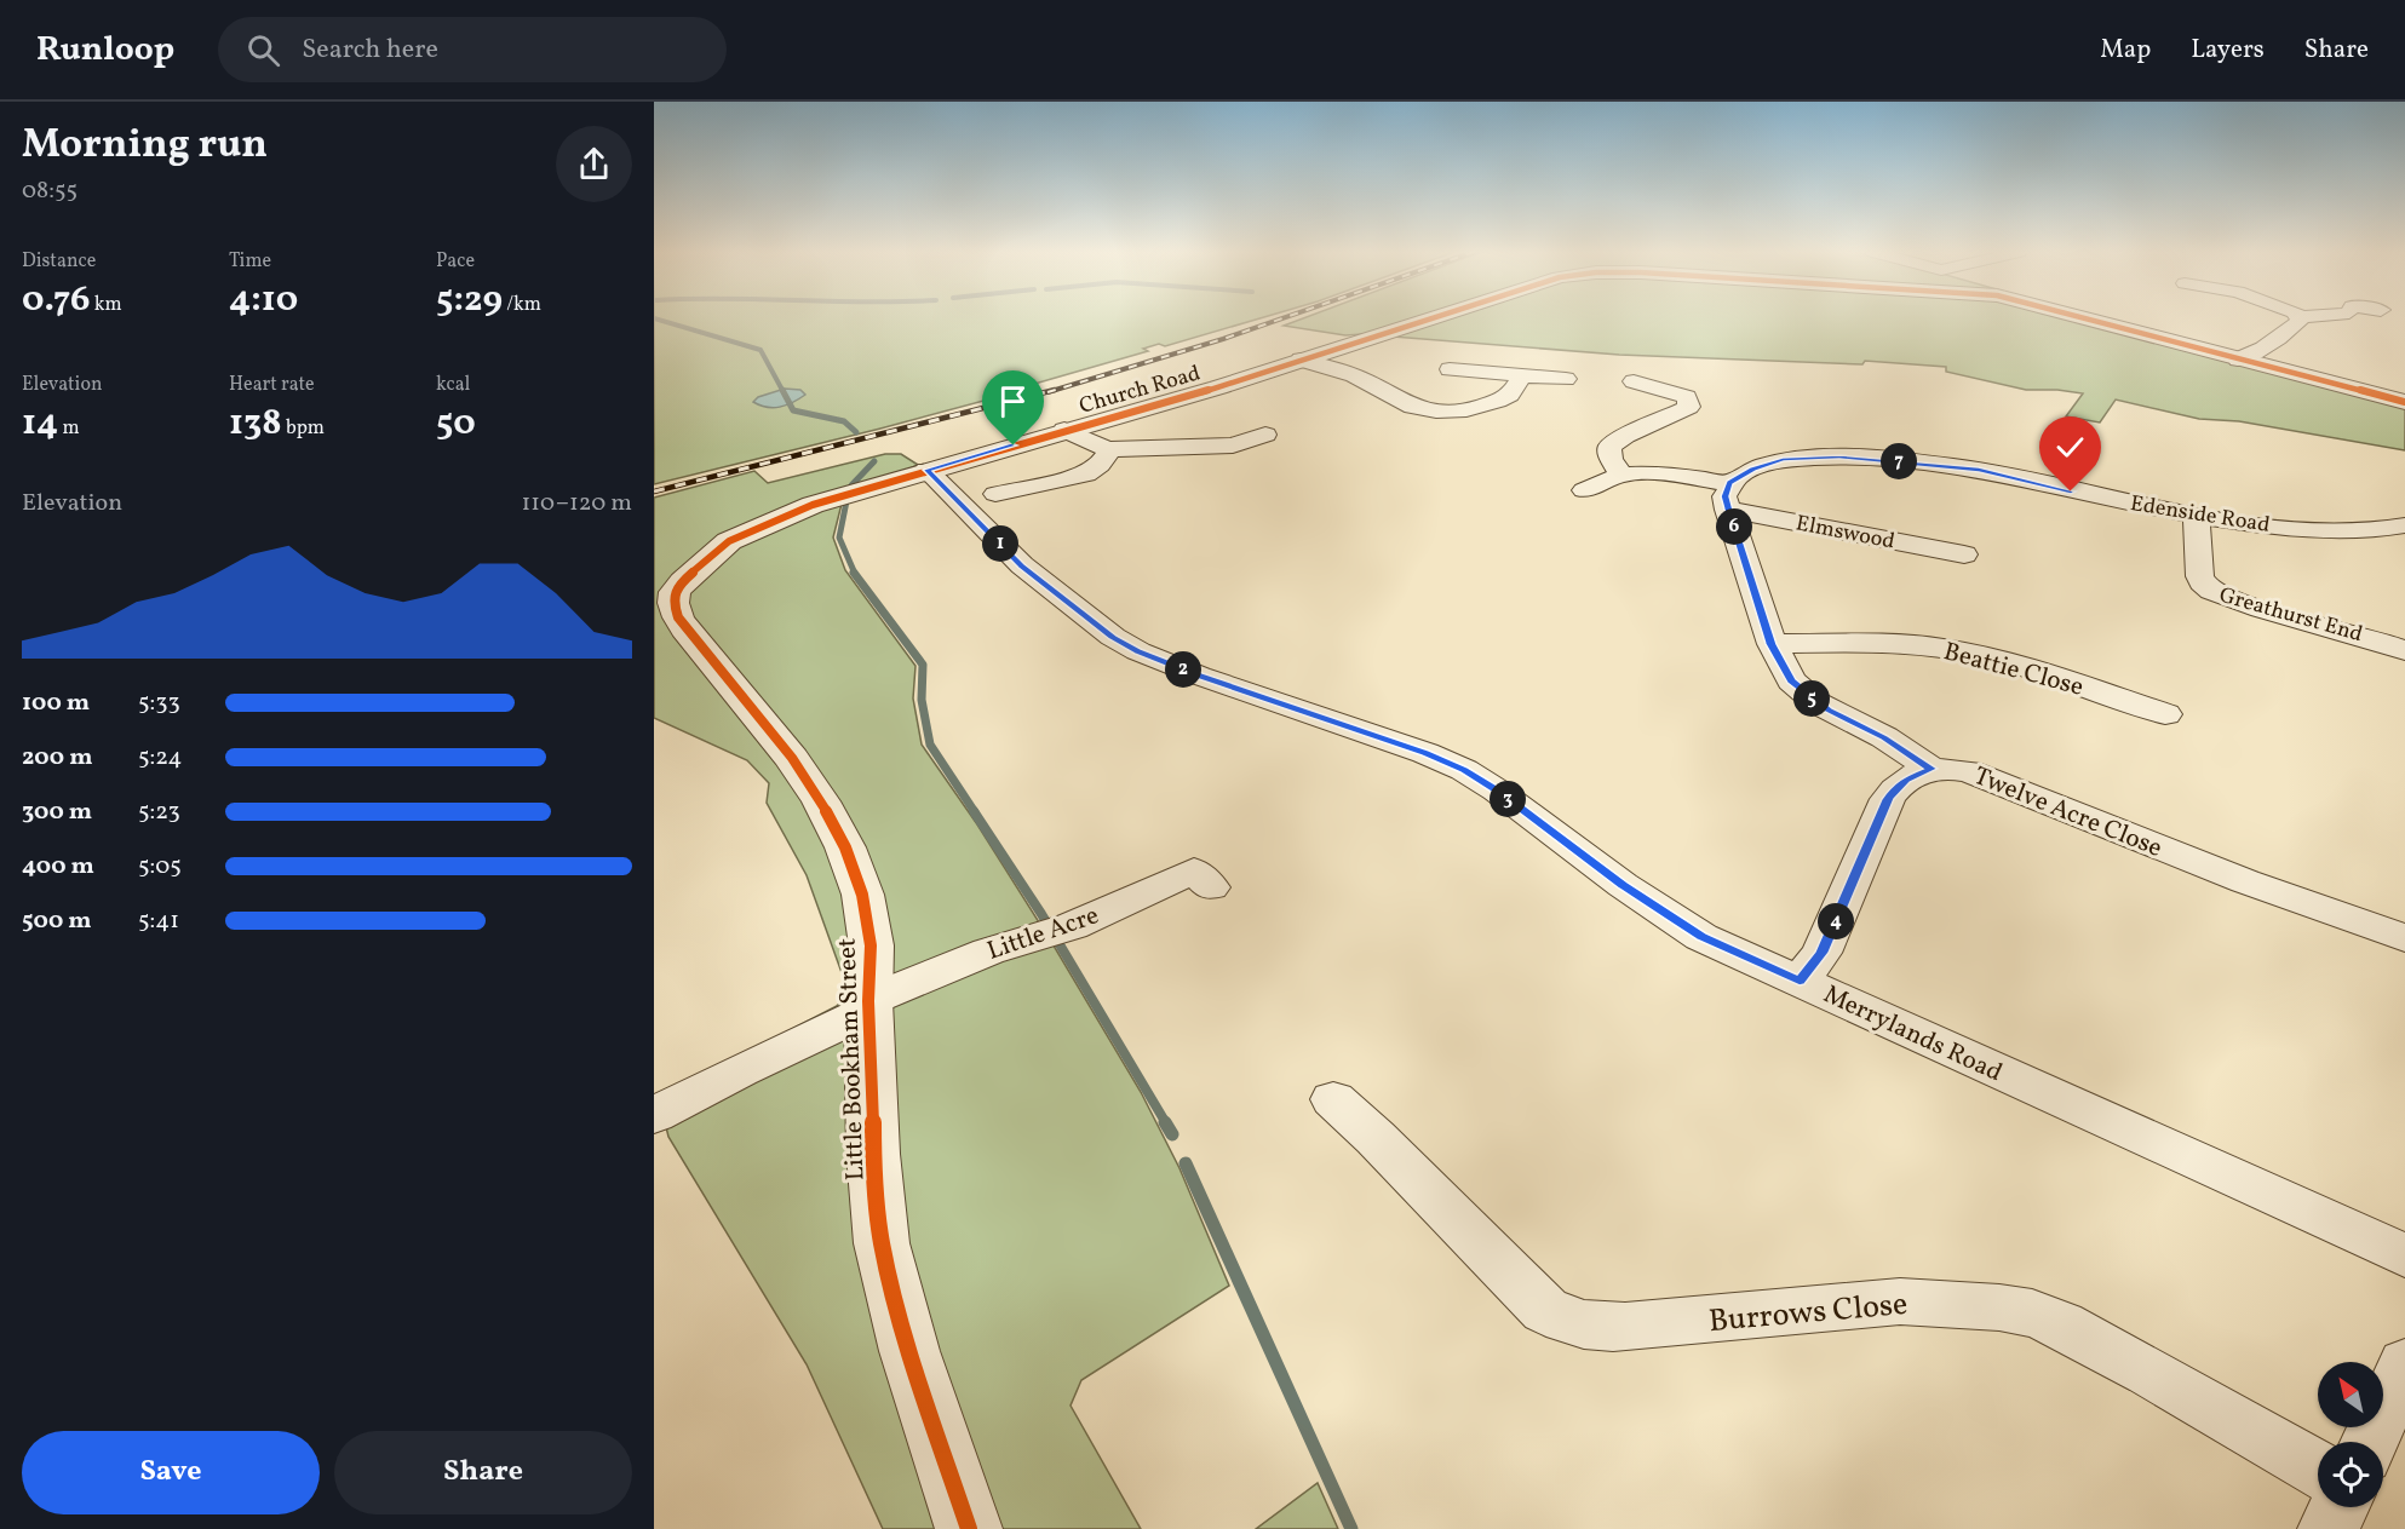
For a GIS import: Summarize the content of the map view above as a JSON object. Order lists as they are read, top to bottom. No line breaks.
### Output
{"streets":{"street":["Church Road","Edenside Road","Elmswood","Greathurst End","Beattie Close","Twelve Acre Close","Little Acre","Merrylands Road","Little Bookham Street","Burrows Close"]},"crossings":[["Church Road","Merrylands Road"],["Church Road","Little Bookham Street"],["Edenside Road","Greathurst End"],["Little Acre","Little Bookham Street"]],"north":"top left","page":{"header":"Runloop","search":"Search here","nav":["Map","Layers","Share"],"heading":["Morning run","08:55"],"stats":[["Distance","0.76 km"],["Time","4:10"],["Pace","5:29 /km"],["Elevation","14 m"],["Heart rate","138 bpm"],["kcal","50"]],"pins":["7","6","1","2","5","3","4"],"chart":["Elevation","110–120 m"],"list":[{"name":"100 m","note":"5:33"},{"name":"200 m","note":"5:24"},{"name":"300 m","note":"5:23"},{"name":"400 m","note":"5:05"},{"name":"500 m","note":"5:41"}],"buttons":["Save","Share"]}}
